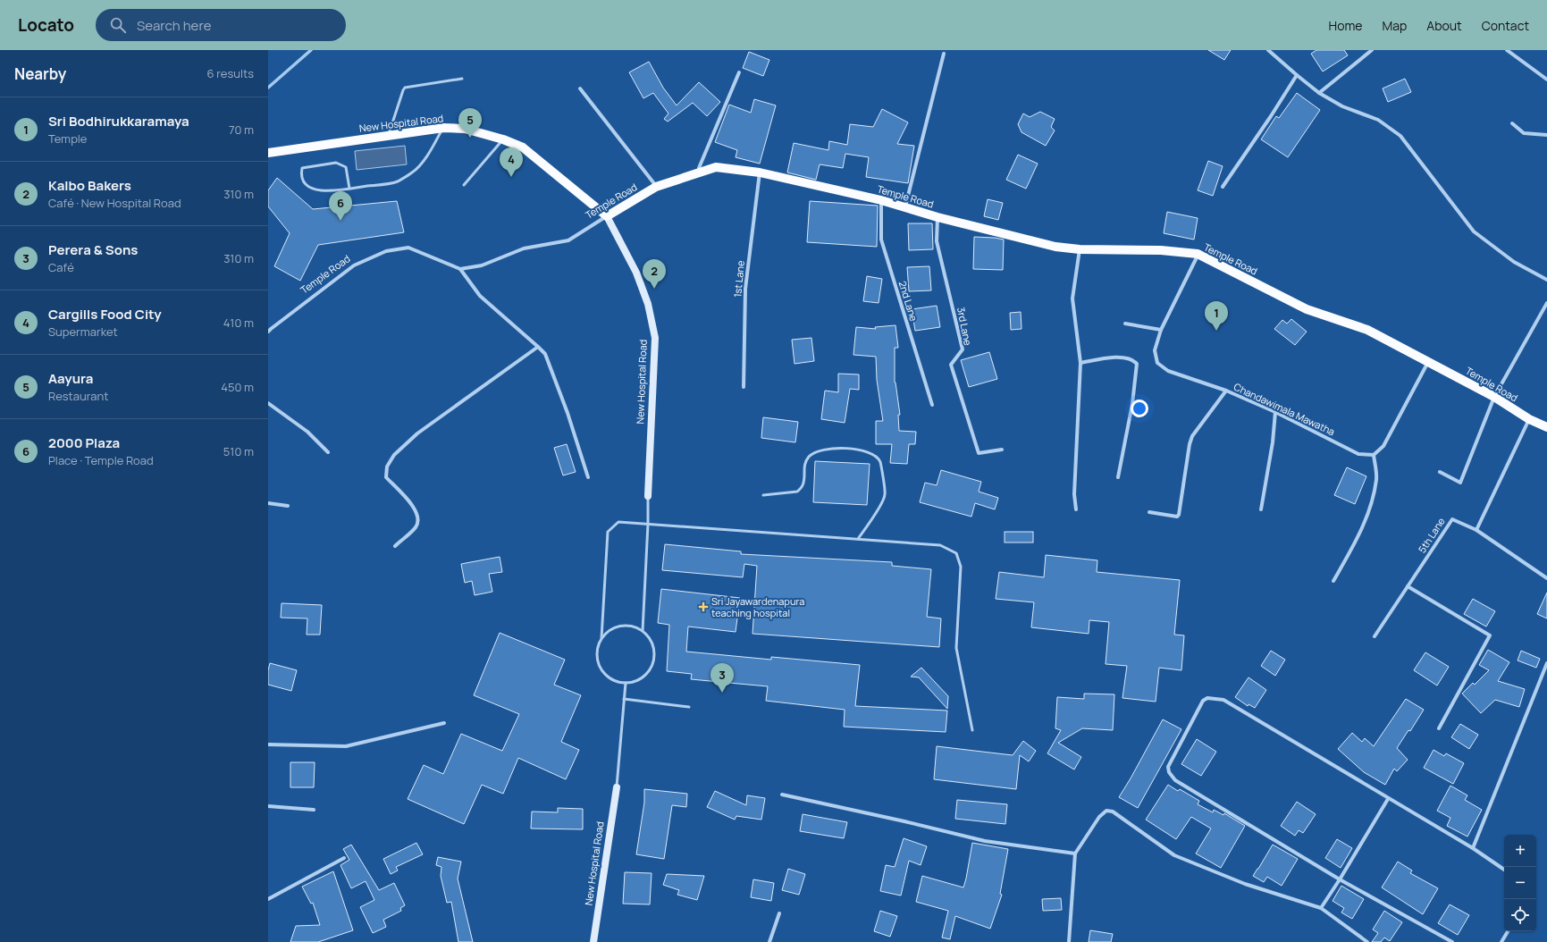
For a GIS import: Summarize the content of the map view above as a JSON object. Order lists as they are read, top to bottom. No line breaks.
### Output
{"streets":{"main road":["New Hospital Road","Temple Road"],"street":["1st Lane","2nd Lane","3rd Lane","Chandawimala Mawatha","5th Lane"]},"crossings":[["New Hospital Road","Temple Road"],["Temple Road","1st Lane"],["Temple Road","2nd Lane"],["Temple Road","3rd Lane"],["Temple Road","Chandawimala Mawatha"]],"places":{"health":["Sri Jayawardenapura teaching hospital"]},"page":{"header":"Locato","search":"Search here","nav":["Home","Map","About","Contact"],"heading":["Nearby","6 results"],"list":[{"mark":"1","name":"Sri Bodhirukkaramaya","note":"Temple","value":"70 m"},{"mark":"2","name":"Kalbo Bakers","note":"Café · New Hospital Road","value":"310 m"},{"mark":"3","name":"Perera & Sons","note":"Café","value":"310 m"},{"mark":"4","name":"Cargills Food City","note":"Supermarket","value":"410 m"},{"mark":"5","name":"Aayura","note":"Restaurant","value":"450 m"},{"mark":"6","name":"2000 Plaza","note":"Place · Temple Road","value":"510 m"}],"pins":["5","4","6","2","1","3"],"map_buttons":["+","−"]}}
